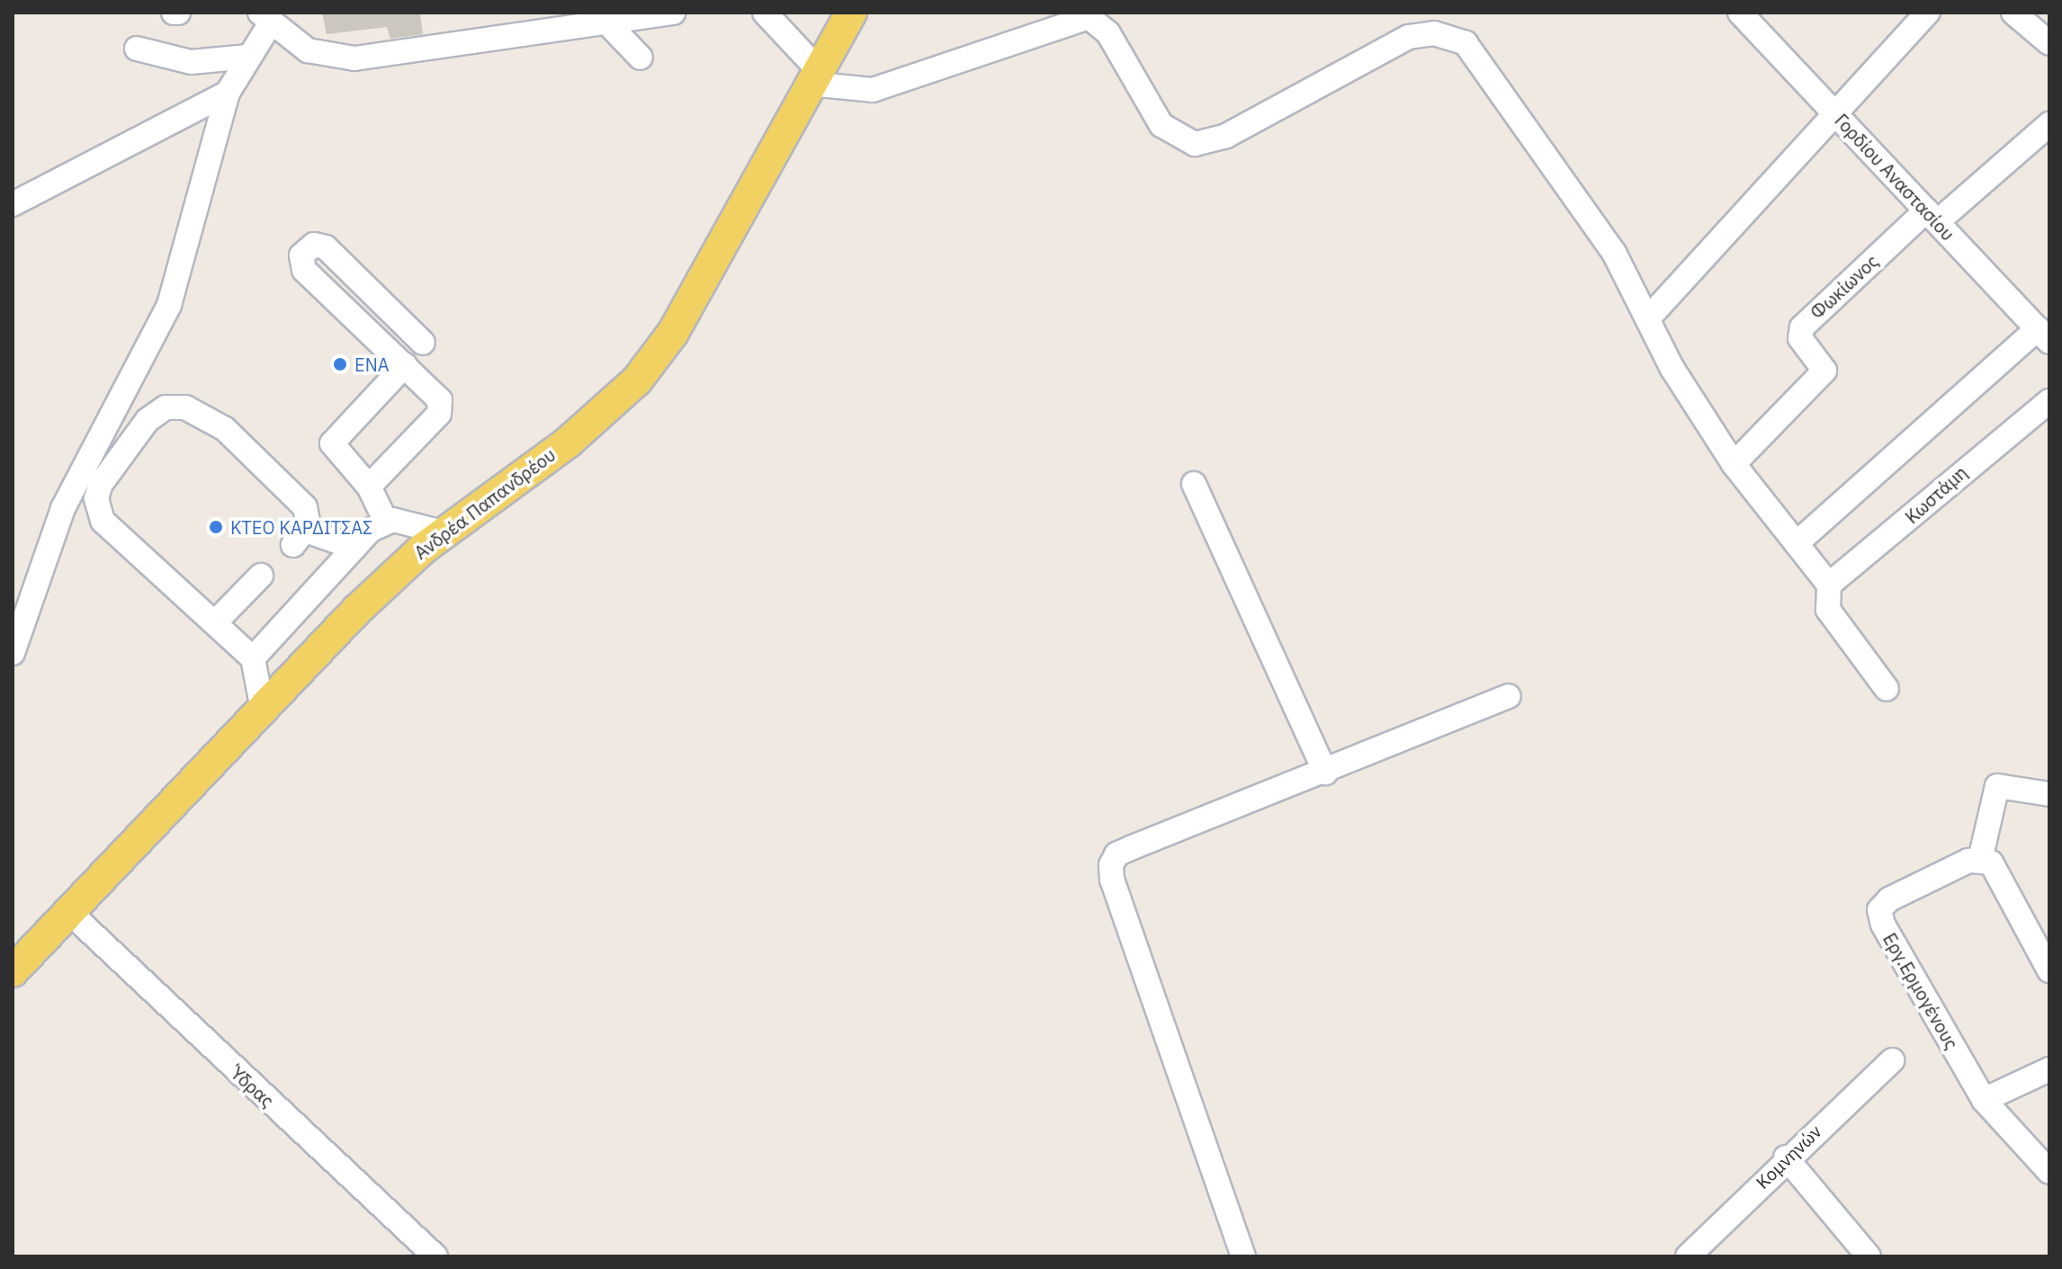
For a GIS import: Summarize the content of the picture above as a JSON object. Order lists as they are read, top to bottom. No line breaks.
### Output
{"streets":{"main road":["Ανδρέα Παπανδρέου"],"street":["Γορδίου Αναστασίου","Φωκίωνος","Κωστάμη","Εργ.Ερμογένους","Ύδρας","Κομνηνών"]},"crossings":[["Γορδίου Αναστασίου","Φωκίωνος"],["Ανδρέα Παπανδρέου","Ύδρας"]],"places":["ΕΝΑ","ΚΤΕΟ ΚΑΡΔΙΤΣΑΣ"]}
